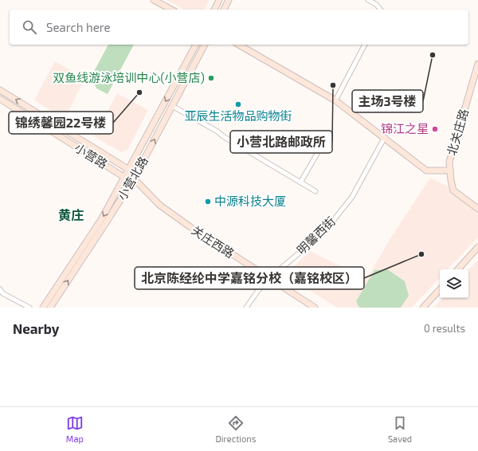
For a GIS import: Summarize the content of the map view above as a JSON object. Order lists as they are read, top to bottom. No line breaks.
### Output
{"streets":{"street":["北关庄路","小营路","小营北路","明馨西街","关庄西路"]},"crossings":[["小营路","小营北路"],["小营路","关庄西路"],["小营北路","关庄西路"],["明馨西街","关庄西路"]],"districts":["黄庄"],"places":["主场3号楼","双鱼线游泳培训中心(小营店)","小营北路邮政所","锦绣馨园22号楼","亚辰生活物品购物街","锦江之星","中源科技大厦","北京陈经纶中学嘉铭分校（嘉铭校区）"],"page":{"search":"Search here","heading":["Nearby","0 results"],"nav":["Map","Directions","Saved"]}}
